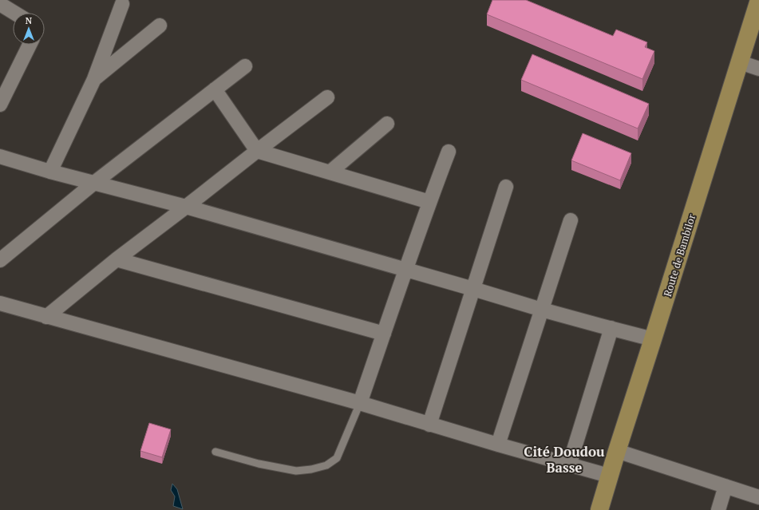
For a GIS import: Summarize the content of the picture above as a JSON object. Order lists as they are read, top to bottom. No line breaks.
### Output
{"streets":{"main road":["Route de Bambilor"]},"districts":["Cité Doudou Basse"],"north":"top"}
